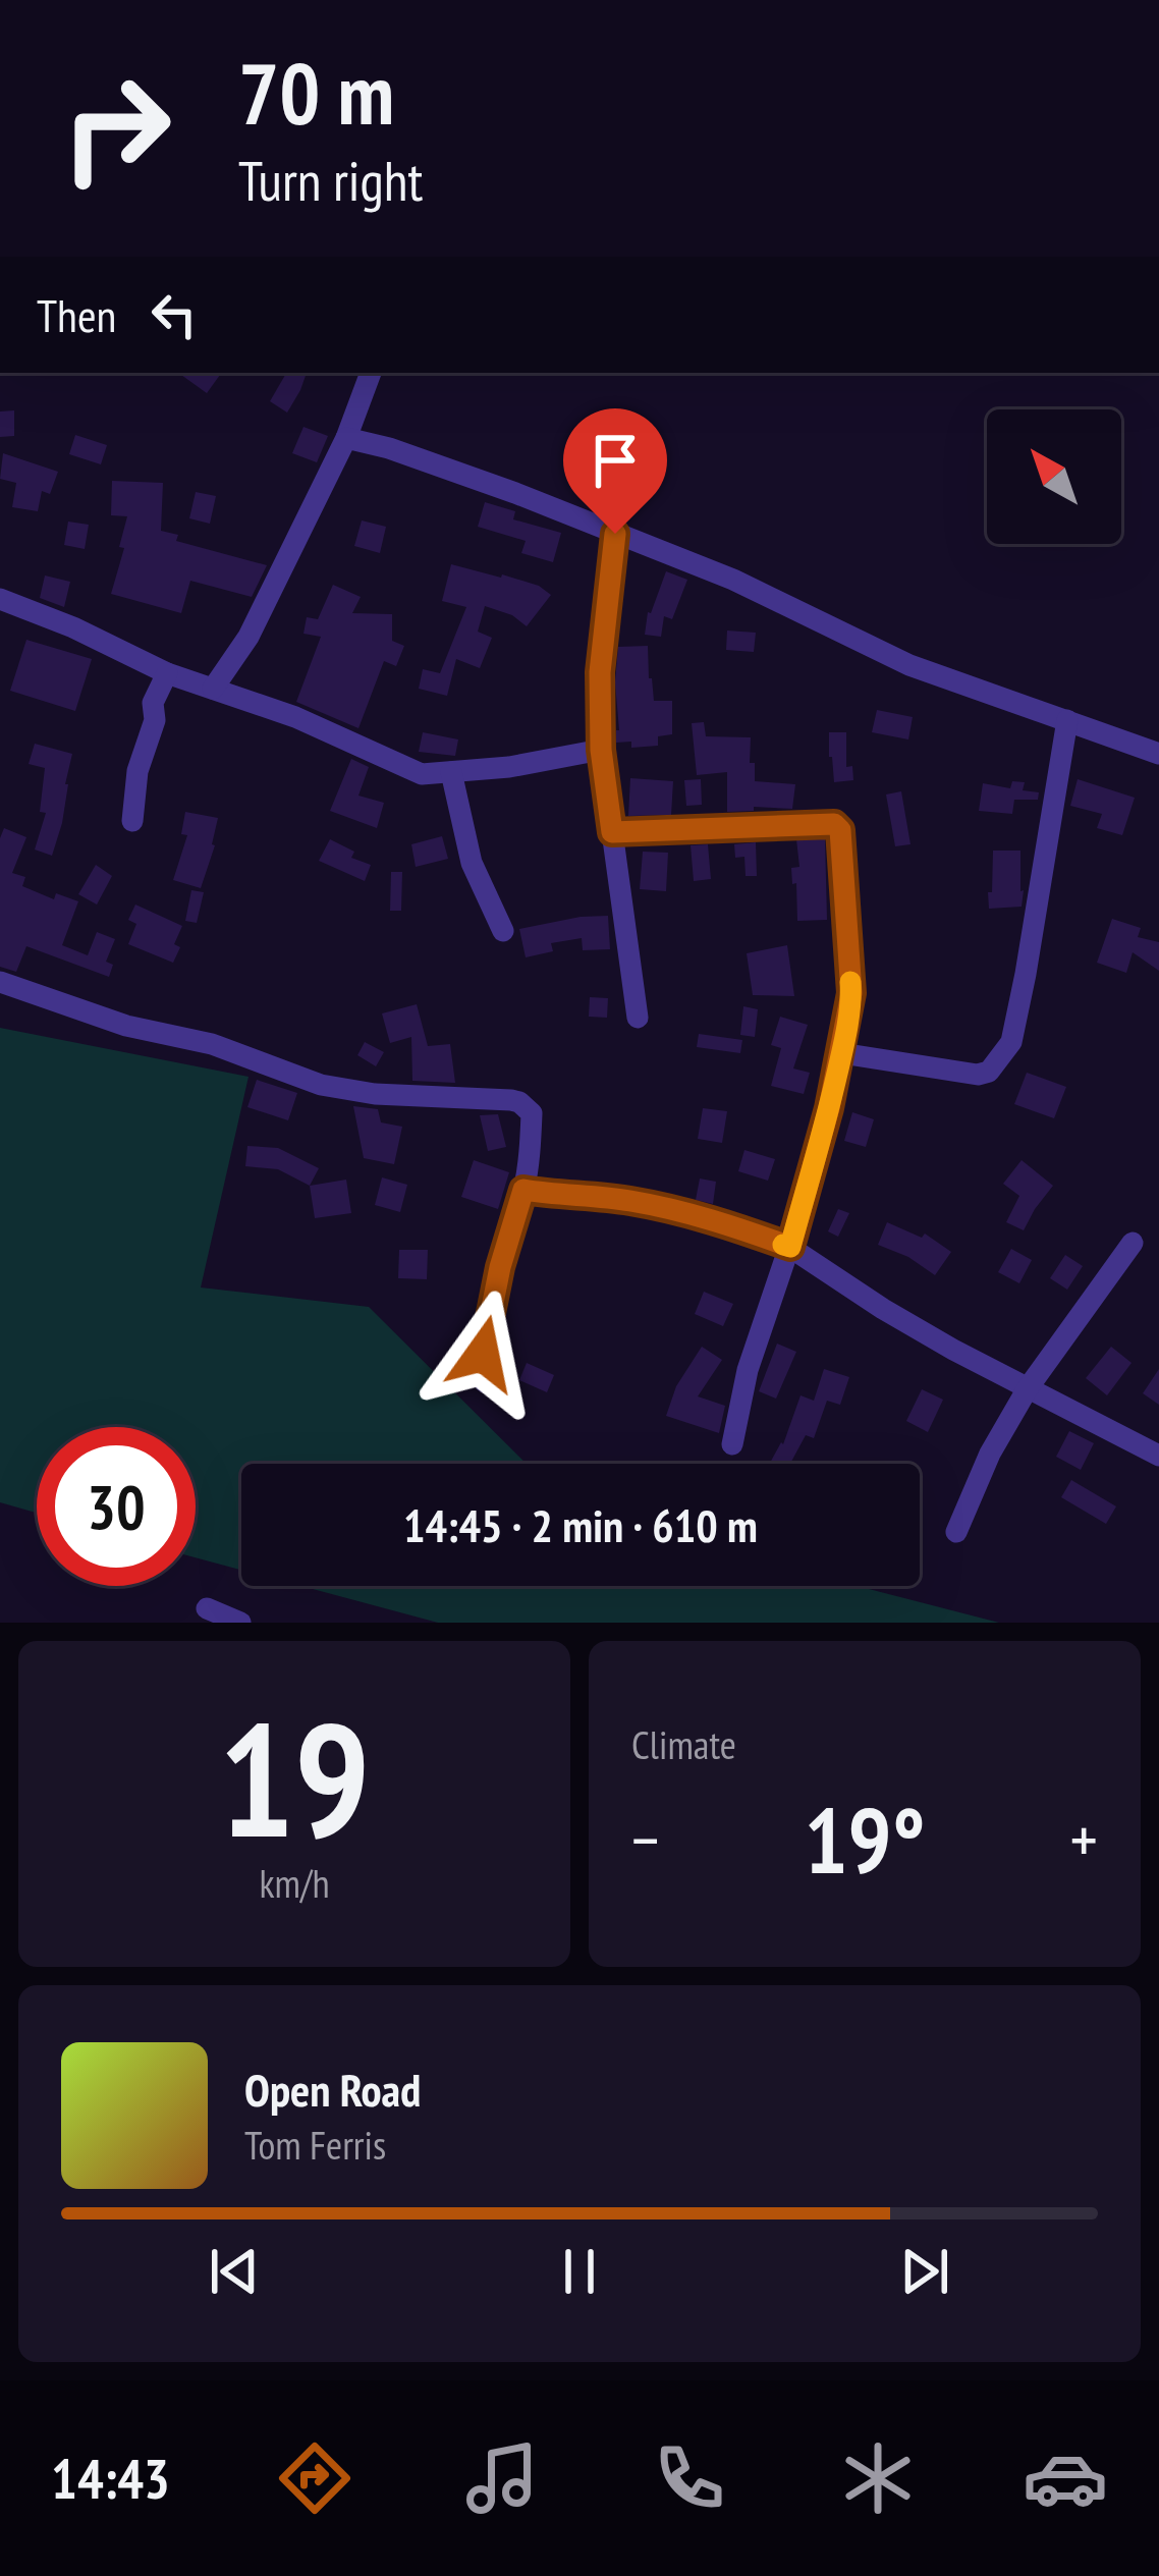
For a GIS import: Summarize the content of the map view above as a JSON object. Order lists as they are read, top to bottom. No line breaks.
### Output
{"north":"top left","page":{"turn":["70 m","Turn right"],"then":"Then","limit":"30","trip":"14:45 · 2 min · 610 m","tile":[["19","km/h"],"Climate"],"heat":["−","19°","+"],"song":["Open Road","Tom Ferris"],"tabs":"14:43"}}
